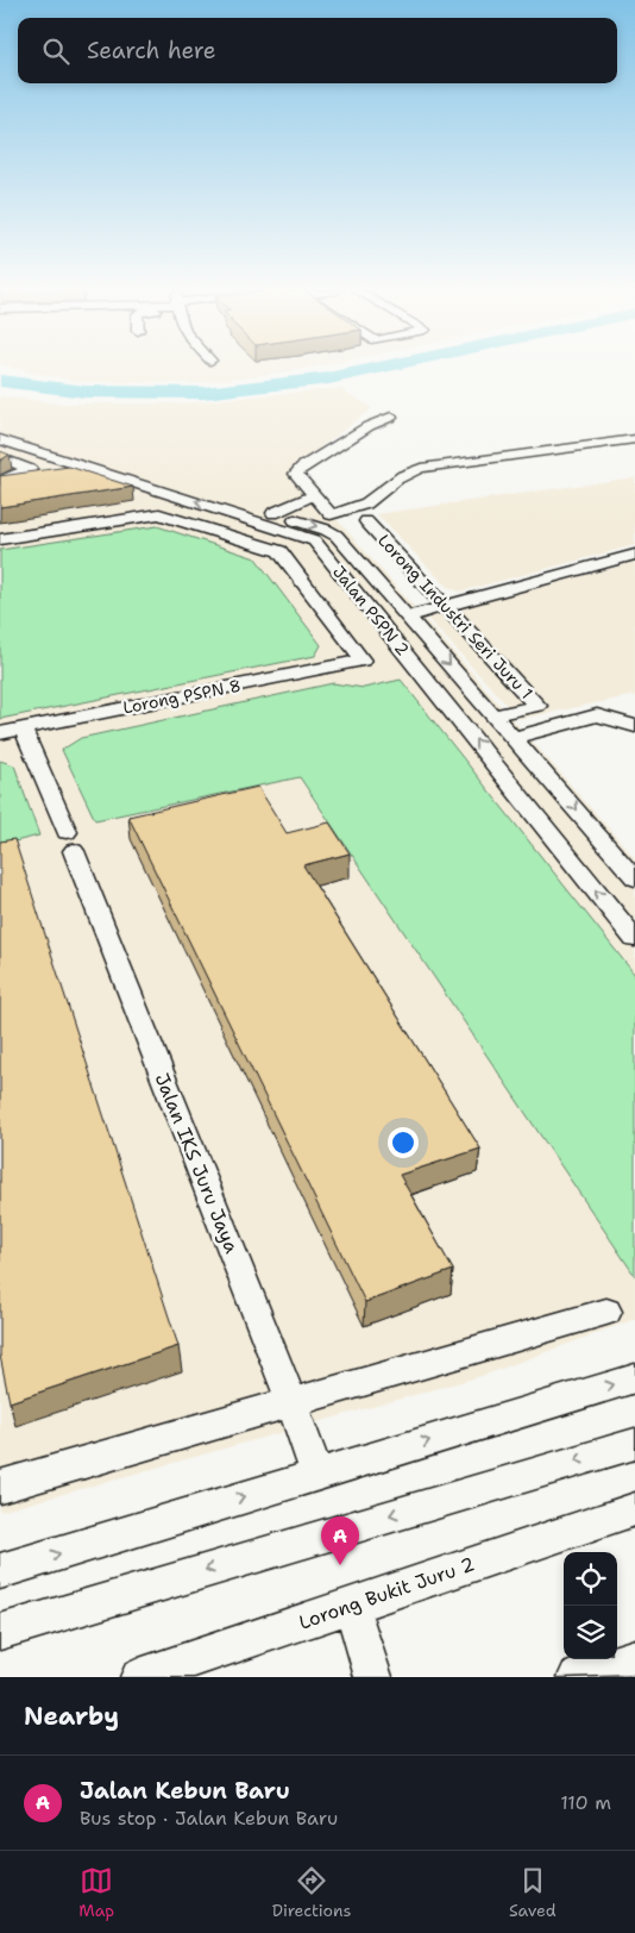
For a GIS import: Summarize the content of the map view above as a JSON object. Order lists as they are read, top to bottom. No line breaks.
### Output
{"streets":{"street":["Jalan PSPN 2","Lorong Industri Seri Juru 1","Lorong PSPN 8","Jalan IKS Juru Jaya","Lorong Bukit Juru 2"]},"crossings":[["Jalan PSPN 2","Lorong Industri Seri Juru 1"],["Lorong PSPN 8","Jalan IKS Juru Jaya"]],"page":{"search":"Search here","pins":"A","heading":"Nearby","list":[{"mark":"A","name":"Jalan Kebun Baru","note":"Bus stop · Jalan Kebun Baru","value":"110 m"}],"nav":["Map","Directions","Saved"]}}
